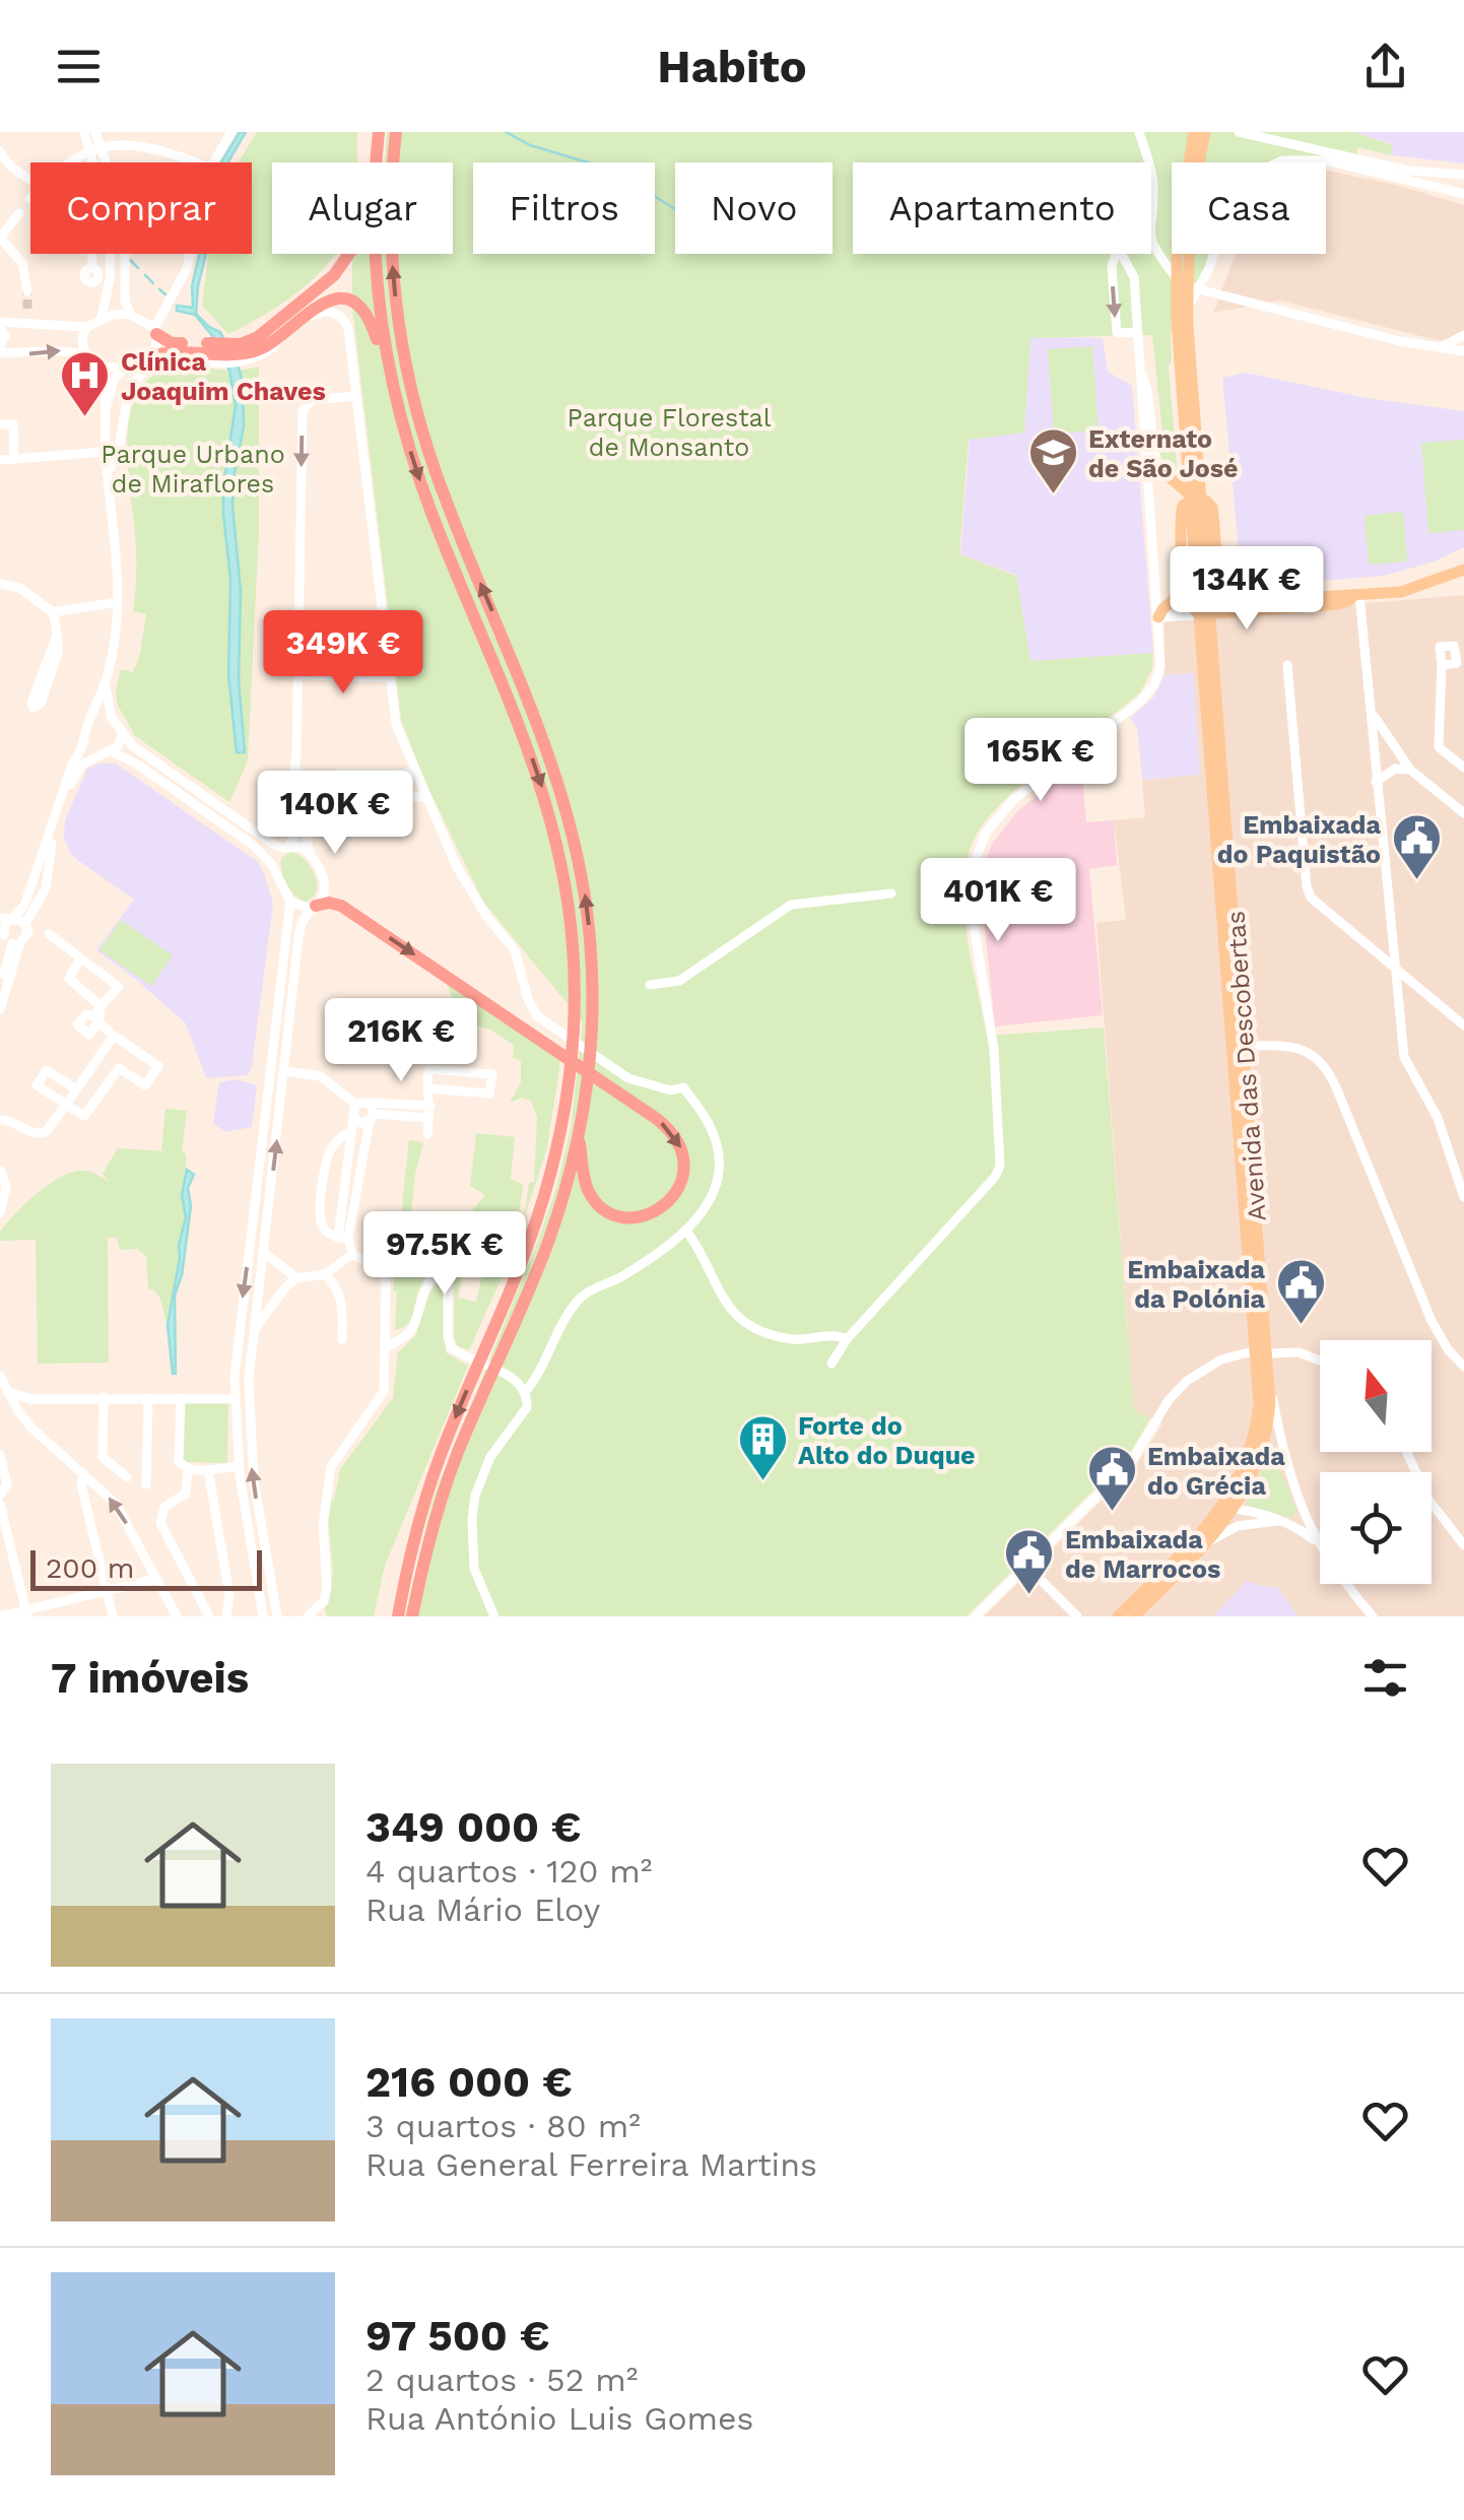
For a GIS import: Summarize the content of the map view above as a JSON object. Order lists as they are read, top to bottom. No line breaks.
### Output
{"streets":{"main road":["Avenida das Descobertas"]},"parks":["Parque Florestal de Monsanto","Parque Urbano de Miraflores"],"places":{"hospital":["Clínica Joaquim Chaves"],"school or university":["Externato de São José"],"public building":["Embaixada do Paquistão","Embaixada da Polónia","Embaixada do Grécia","Embaixada de Marrocos"],"building":["Forte do Alto do Duque"]},"scale_bar":"200 m","north":"top","page":{"header":"Habito","chip":["Comprar","Alugar","Filtros","Novo","Apartamento","Casa"],"price":["134K €","349K €","165K €","140K €","401K €","216K €","97.5K €"],"scale":"200 m","heading":"7 imóveis","list":[{"name":"349 000 €","note":"4 quartos · 120 m² · Rua Mário Eloy"},{"name":"216 000 €","note":"3 quartos · 80 m² · Rua General Ferreira Martins"},{"name":"97 500 €","note":"2 quartos · 52 m² · Rua António Luis Gomes"}]}}
